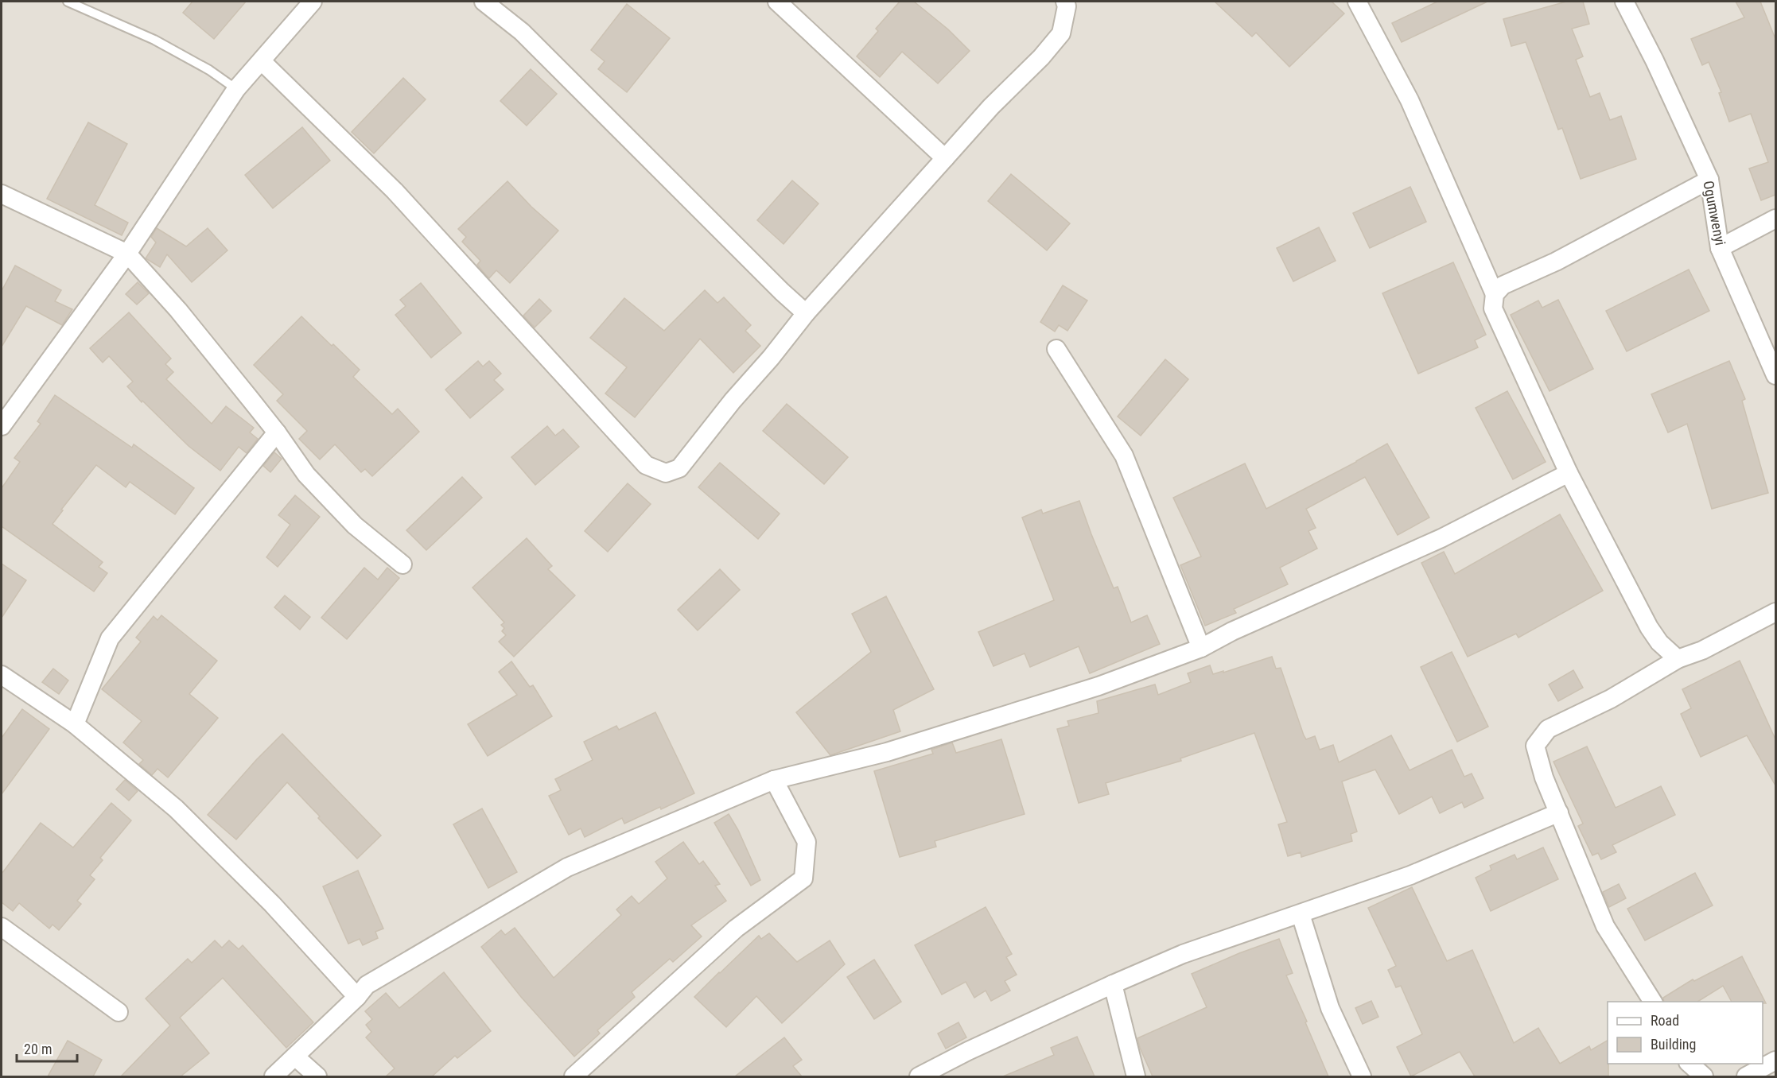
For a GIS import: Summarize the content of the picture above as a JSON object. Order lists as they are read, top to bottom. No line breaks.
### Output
{"streets":{"street":["Ogumwenyi"]},"legend":["Road","Building"],"scale_bar":"20 m"}
